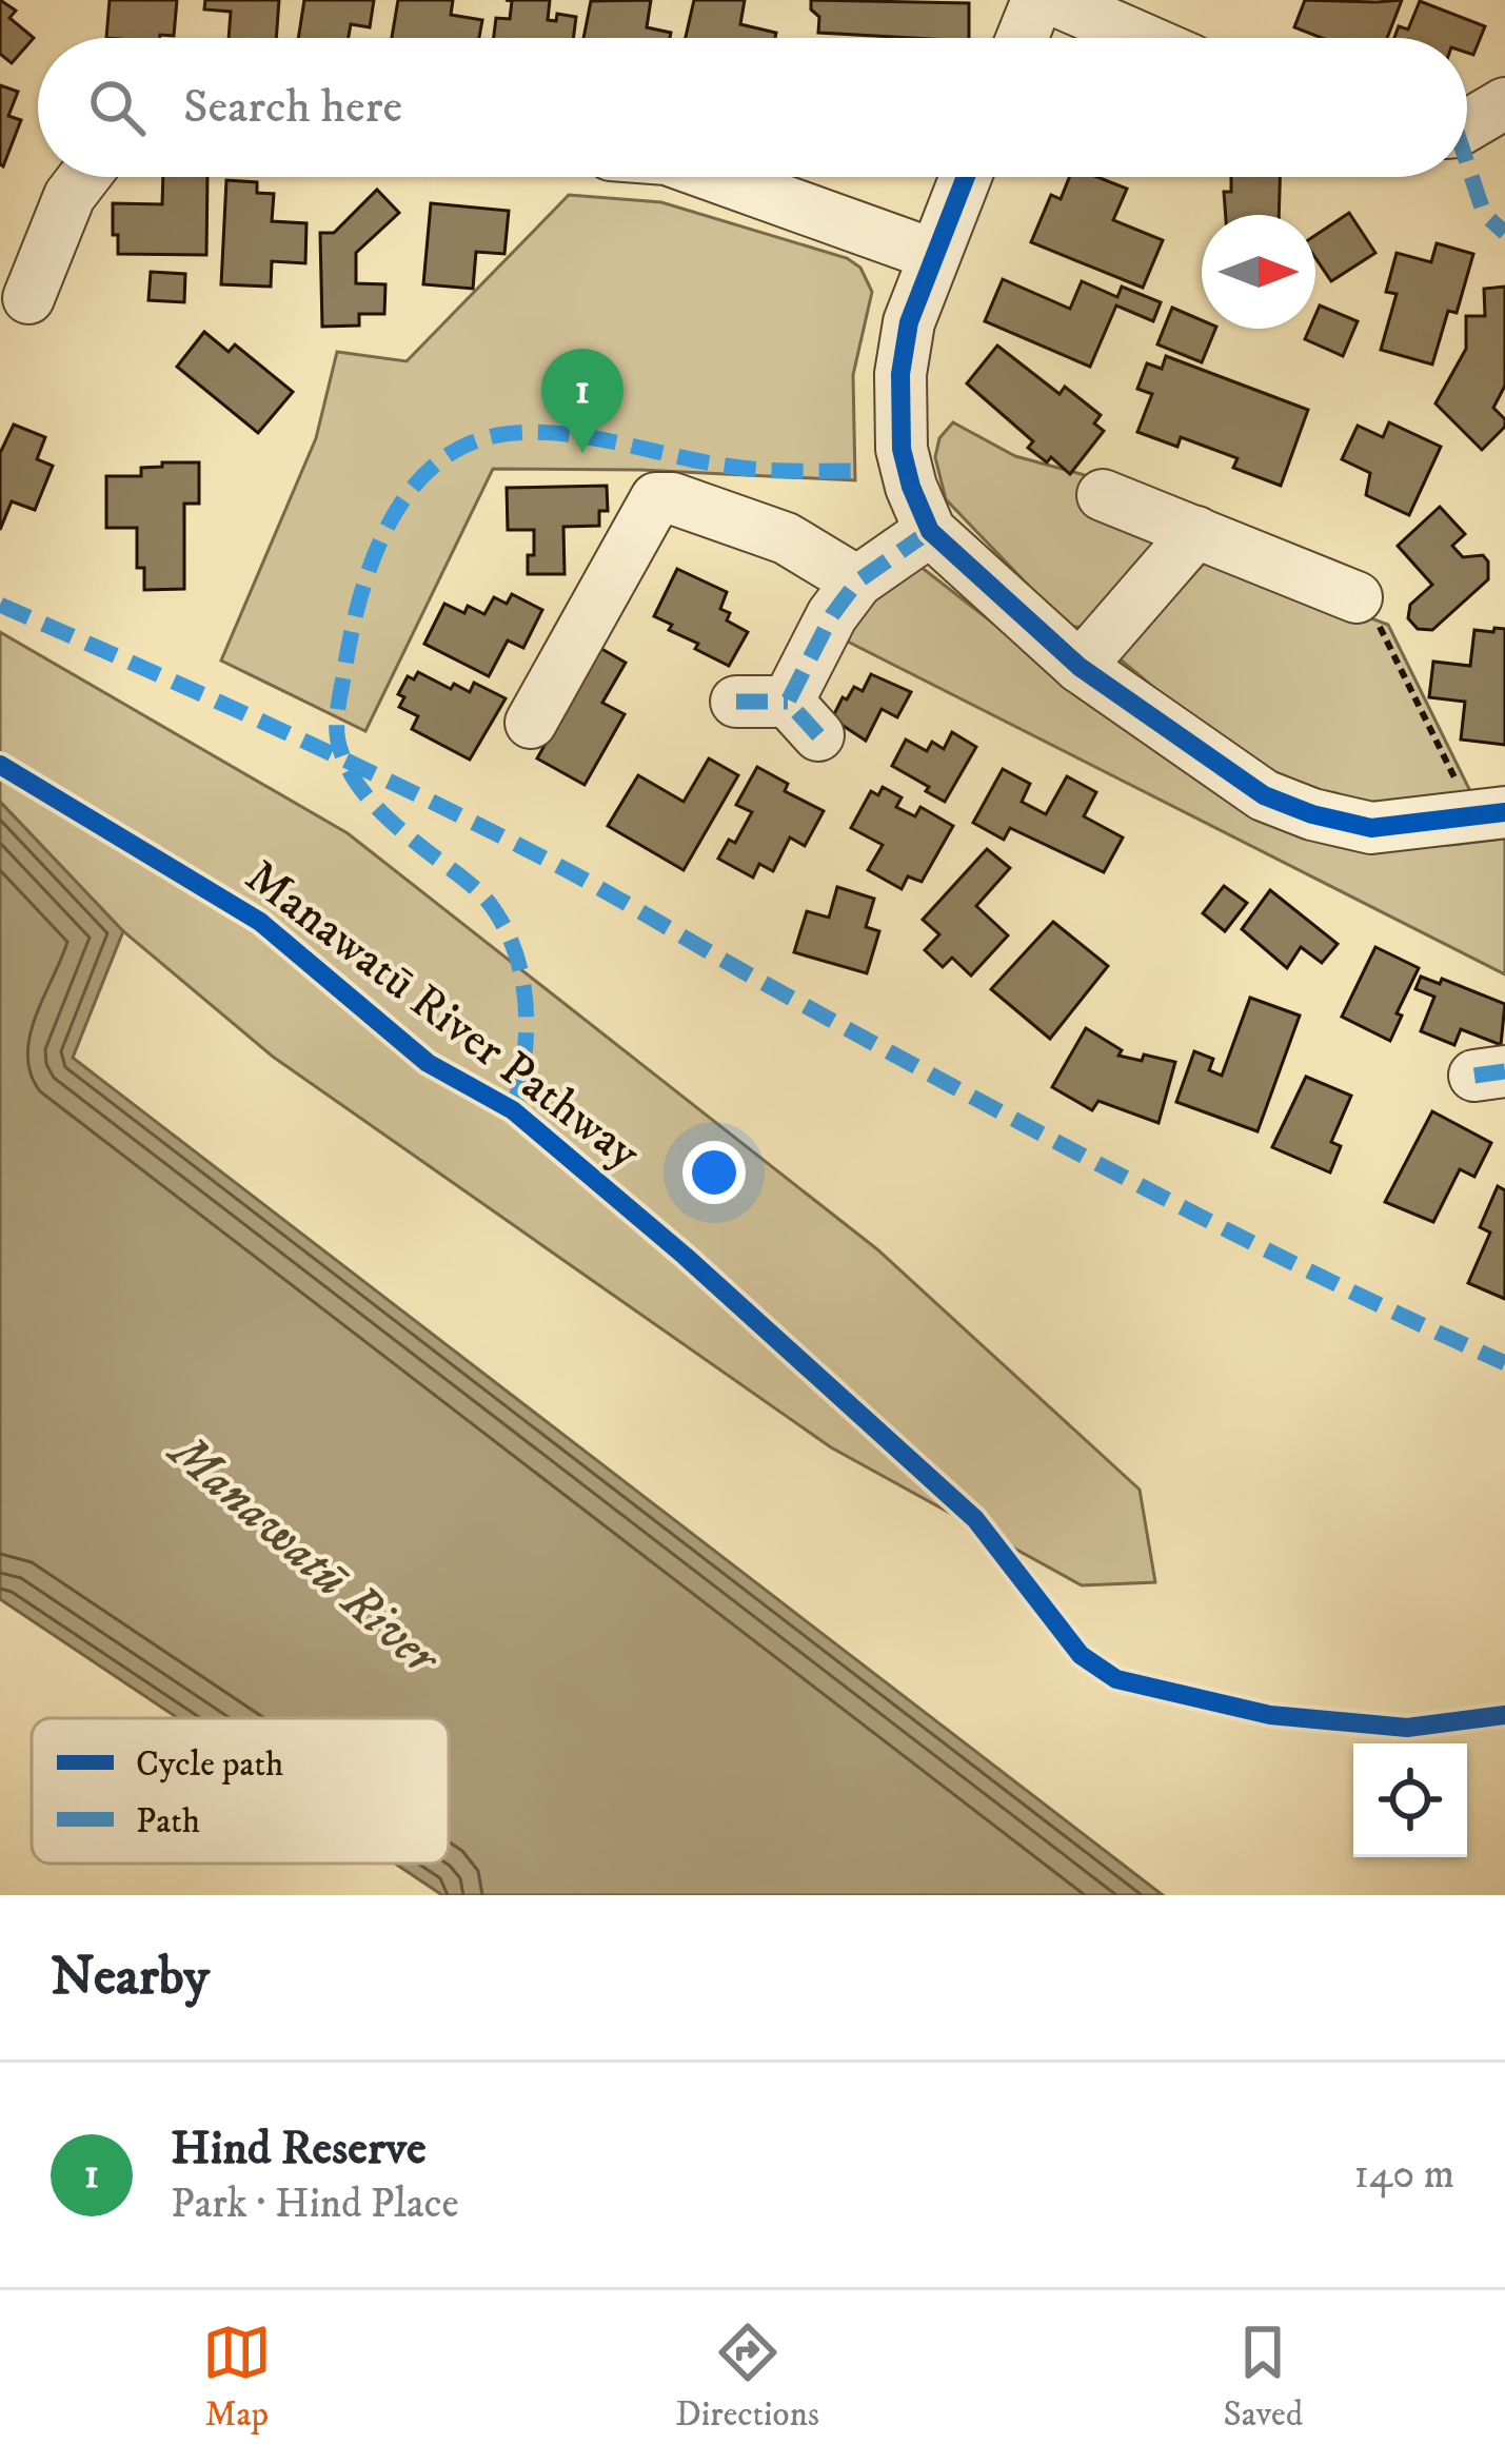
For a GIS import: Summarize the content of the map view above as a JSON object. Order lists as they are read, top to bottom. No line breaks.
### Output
{"streets":{"cycle path":["Manawatū River Pathway"]},"water":["Manawatū River"],"legend":["Cycle path","Path"],"north":"right","page":{"search":"Search here","pins":"1","heading":"Nearby","list":[{"mark":"1","name":"Hind Reserve","note":"Park · Hind Place","value":"140 m"}],"nav":["Map","Directions","Saved"]}}
